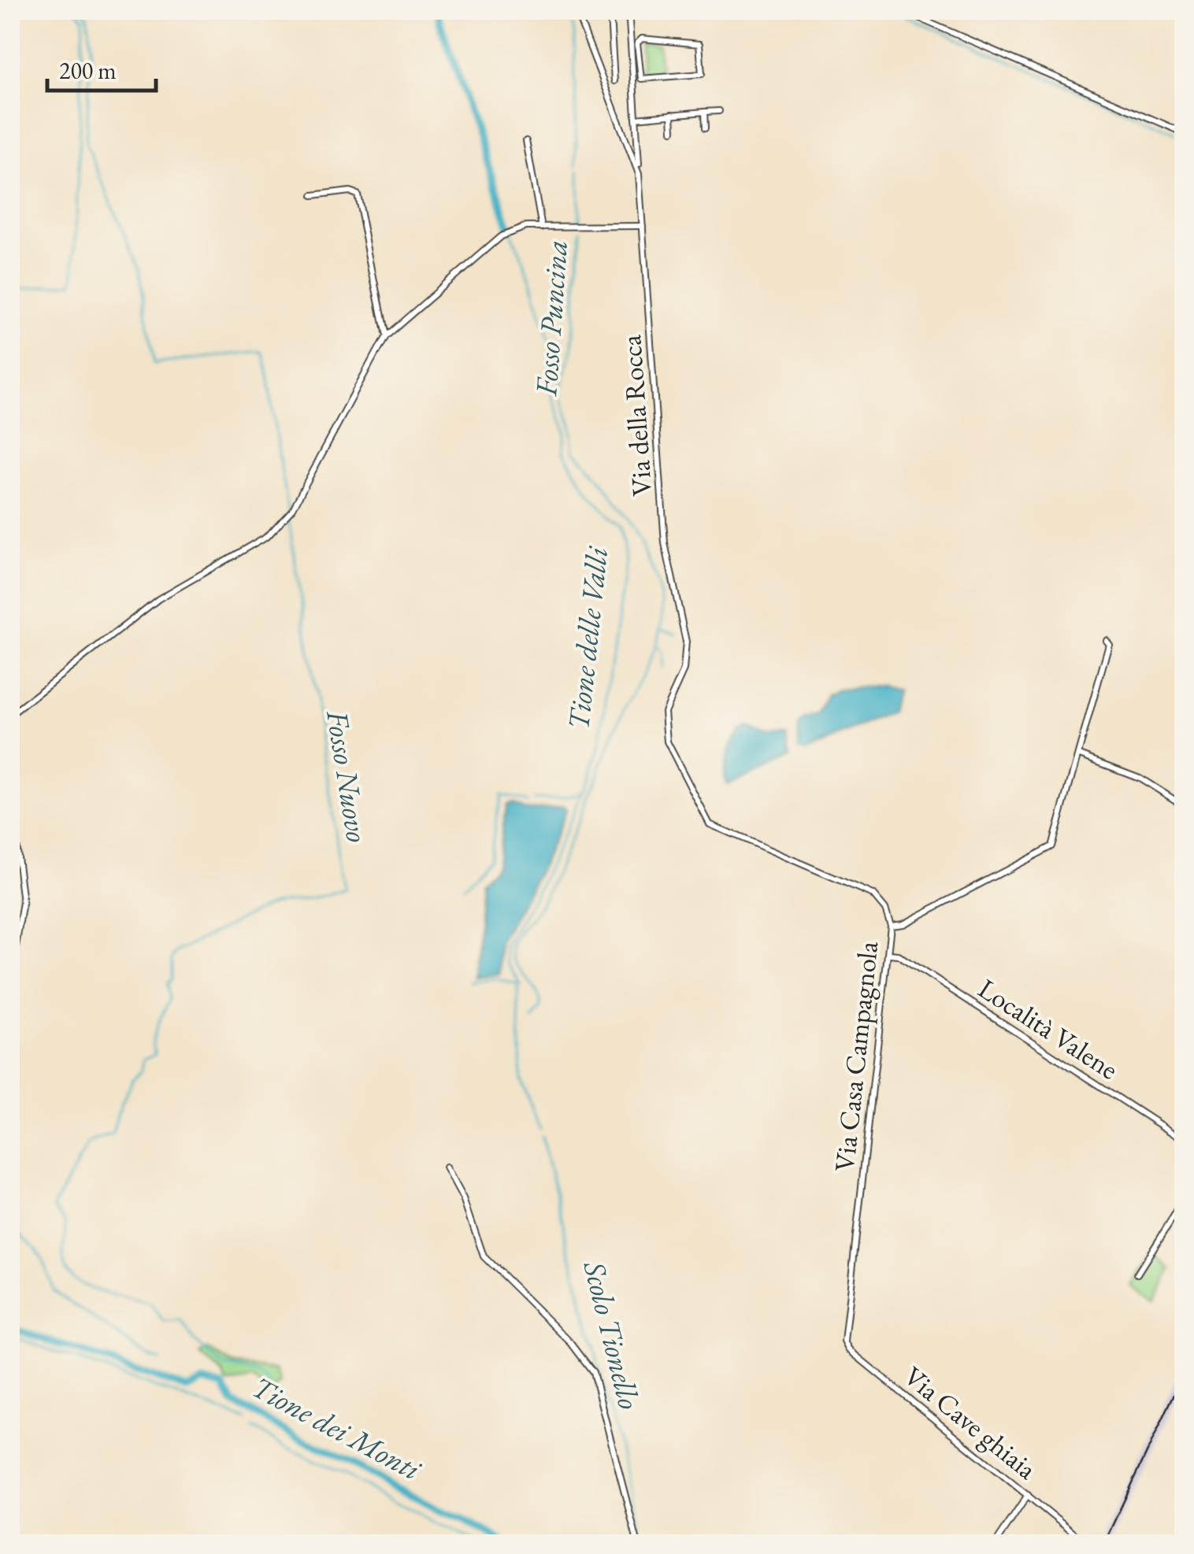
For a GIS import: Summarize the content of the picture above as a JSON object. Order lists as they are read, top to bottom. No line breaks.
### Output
{"streets":{"street":["Via della Rocca","Località Valene","Via Casa Campagnola","Via Cave ghiaia"]},"crossings":[["Via della Rocca","Via Casa Campagnola"],["Località Valene","Via Casa Campagnola"],["Via Casa Campagnola","Via Cave ghiaia"]],"water":["Fosso Puncina","Tione delle Valli","Fosso Nuovo","Scolo Tionello","Tione dei Monti"],"scale_bar":"200 m"}
